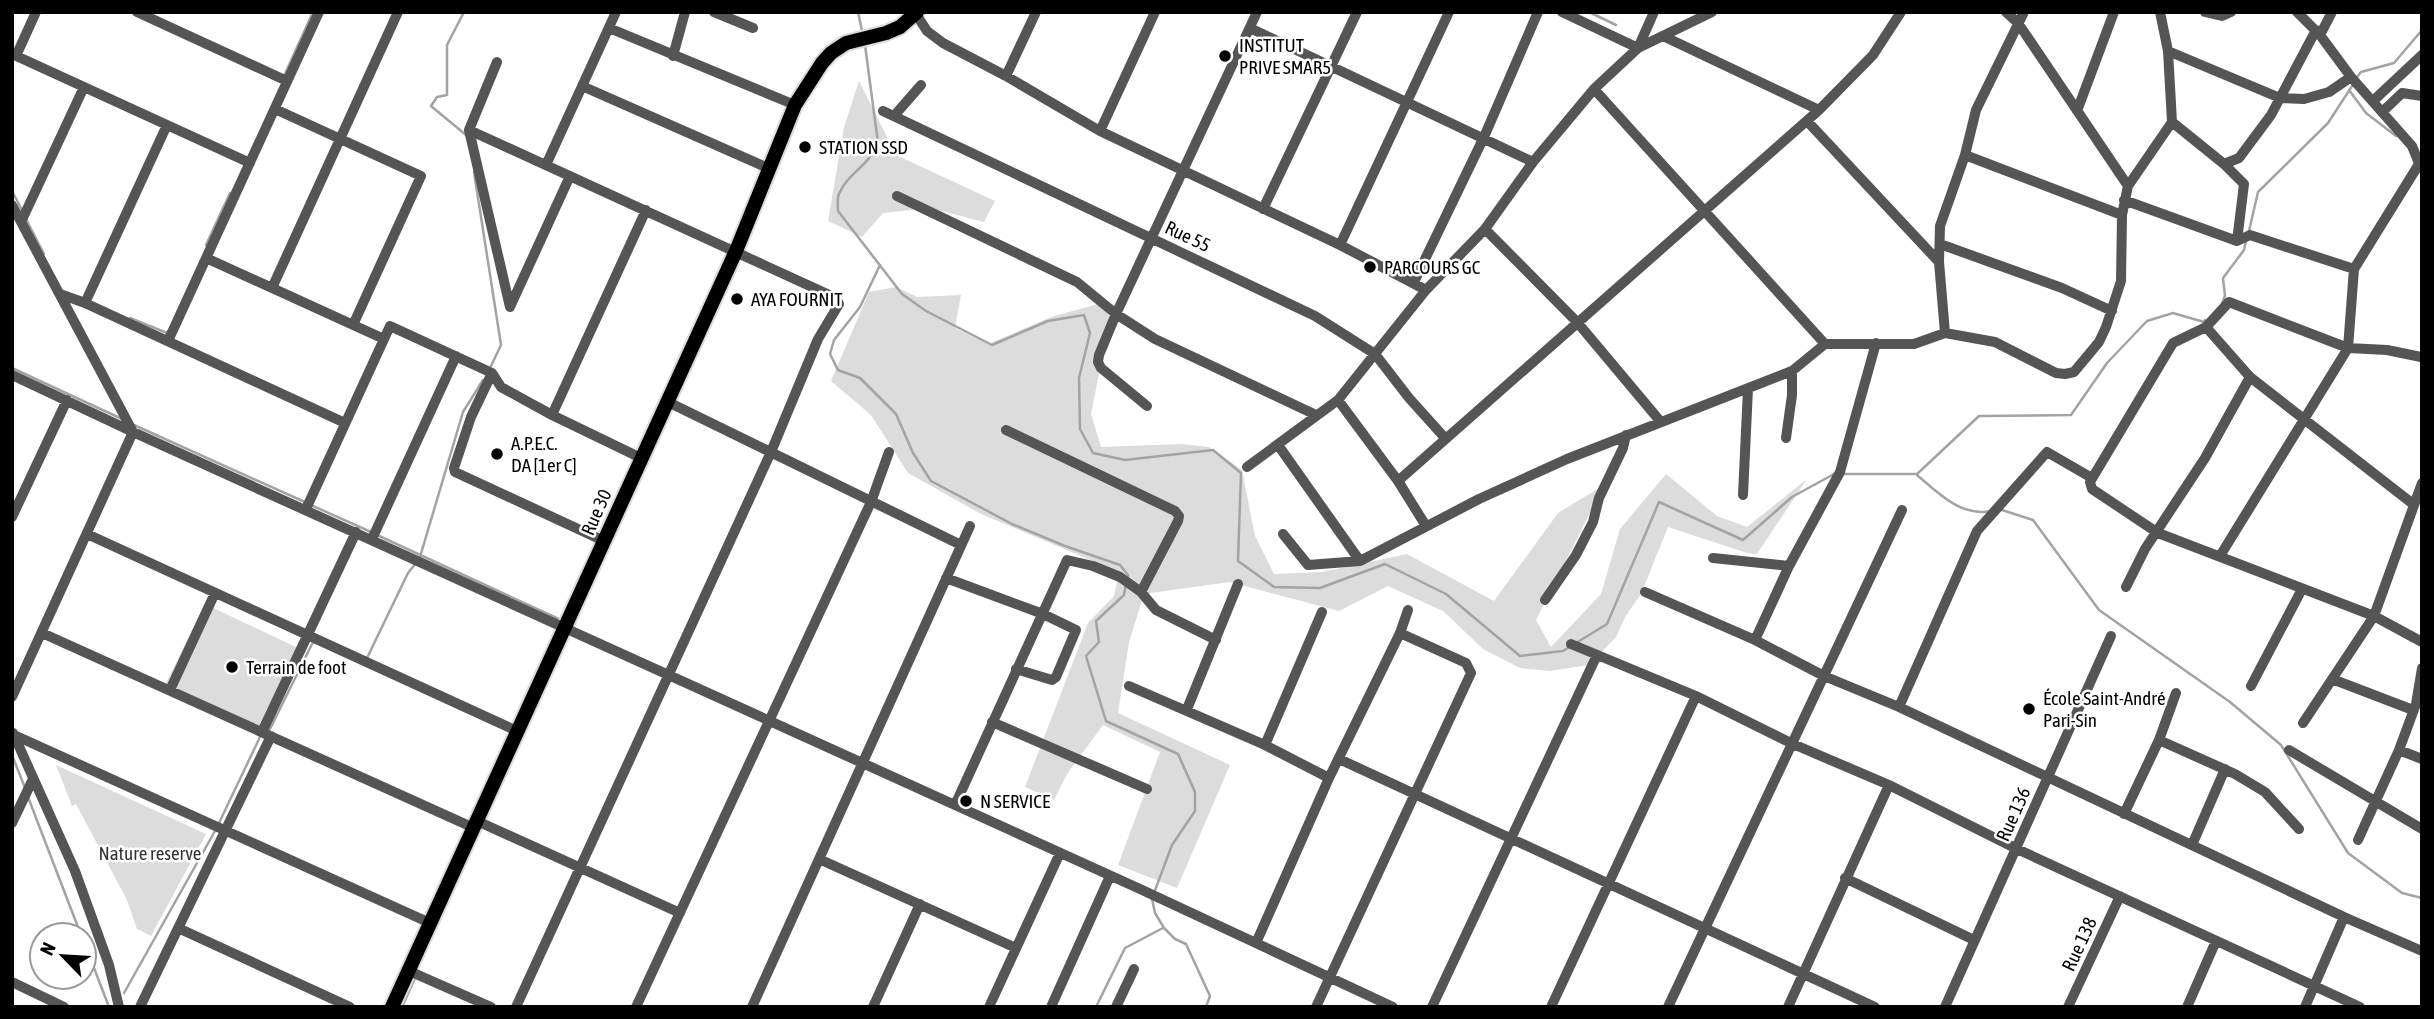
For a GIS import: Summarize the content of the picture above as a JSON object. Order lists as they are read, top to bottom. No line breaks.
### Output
{"streets":{"main road":["Rue 30"],"street":["Rue 55","Rue 136","Rue 138"]},"parks":["Nature reserve"],"places":["INSTITUT PRIVE SMAR5","STATION SSD","PARCOURS GC","AYA FOURNIT","A.P.E.C. DA [1er C]","Terrain de foot","École Saint-André Pari-Sin","N SERVICE"],"north":"top left"}
